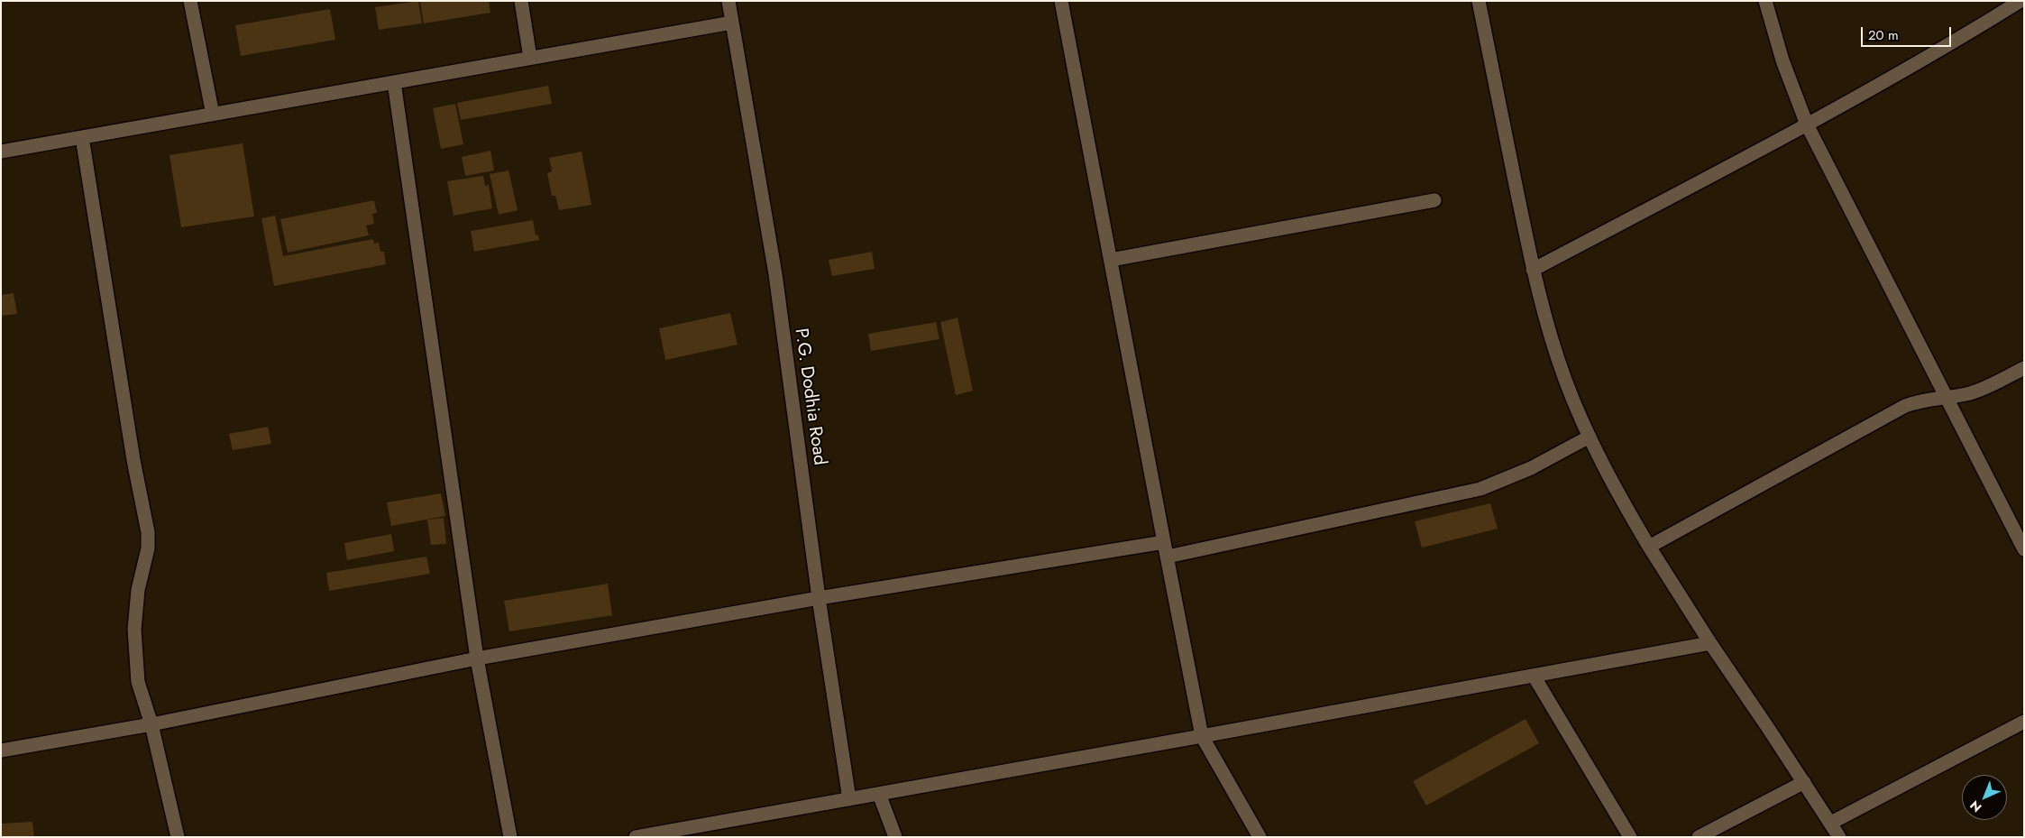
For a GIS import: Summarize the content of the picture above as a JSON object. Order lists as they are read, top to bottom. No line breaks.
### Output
{"streets":{"street":["P.G. Dodhia Road"]},"scale_bar":"20 m","north":"bottom left"}
